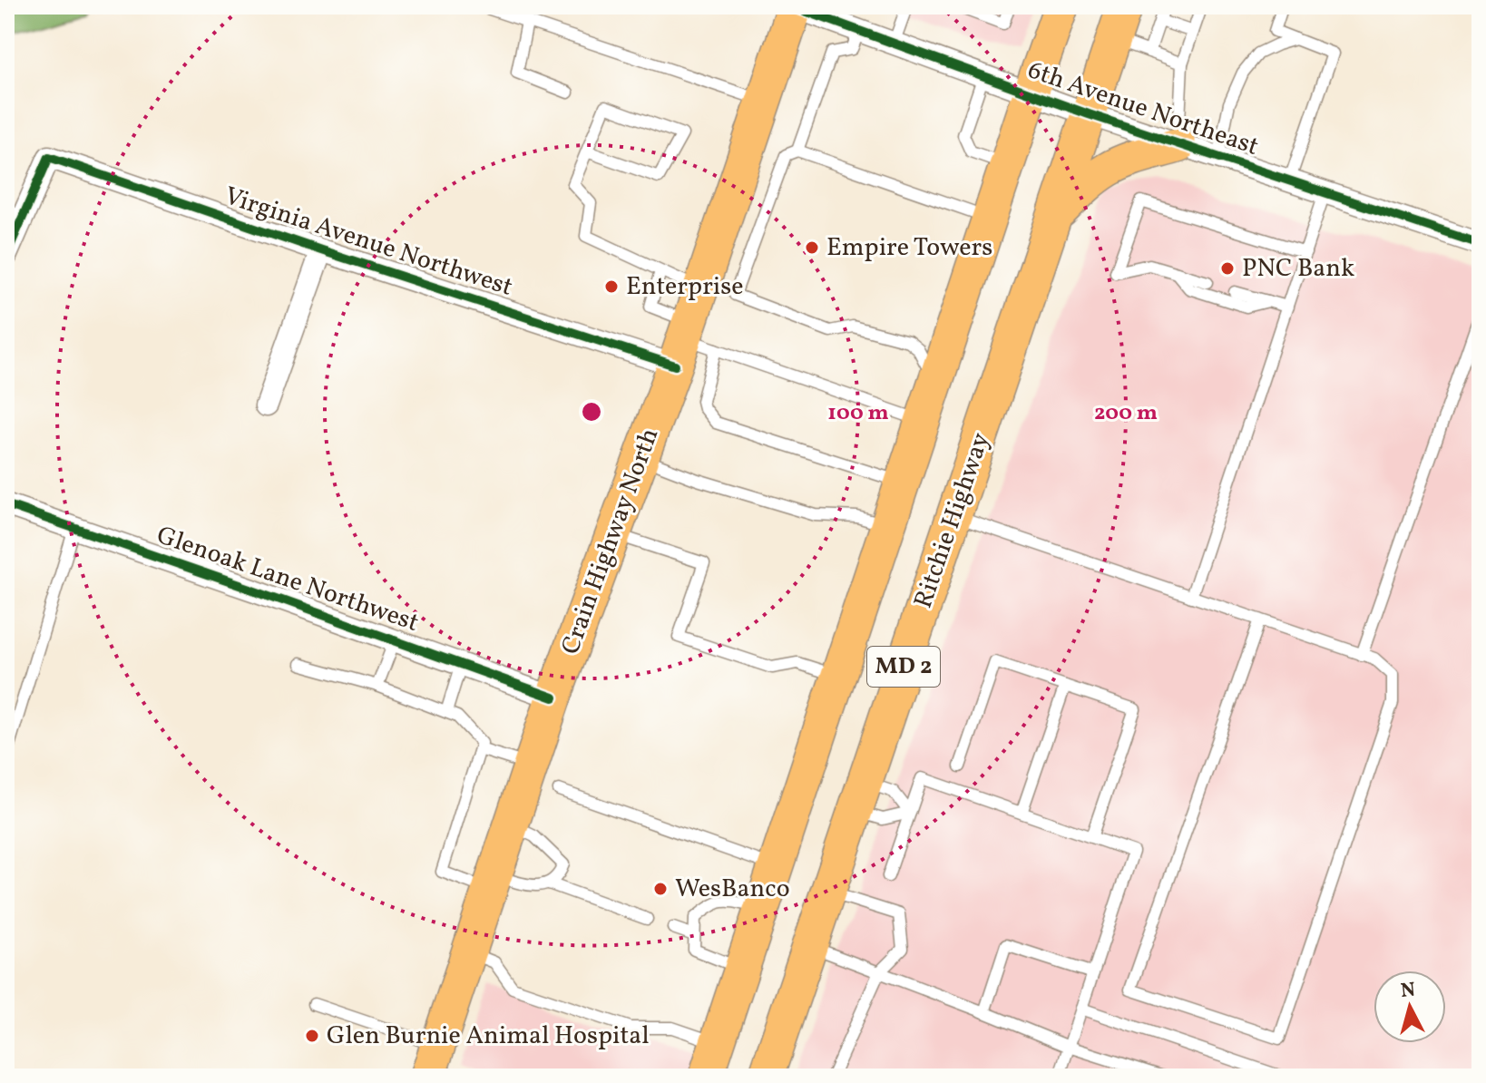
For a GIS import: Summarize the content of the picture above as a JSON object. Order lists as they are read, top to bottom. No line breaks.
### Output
{"streets":{"main road":["Ritchie Highway","Crain Highway North","MD 2"],"street":["6th Avenue Northeast","Virginia Avenue Northwest","Glenoak Lane Northwest"]},"crossings":[["6th Avenue Northeast","Ritchie Highway"],["6th Avenue Northeast","Crain Highway North"],["6th Avenue Northeast","MD 2"],["Virginia Avenue Northwest","Crain Highway North"],["Crain Highway North","Glenoak Lane Northwest"]],"places":["Empire Towers","PNC Bank","Enterprise","WesBanco","Glen Burnie Animal Hospital"],"north":"top","rings":["100 m","200 m"]}
